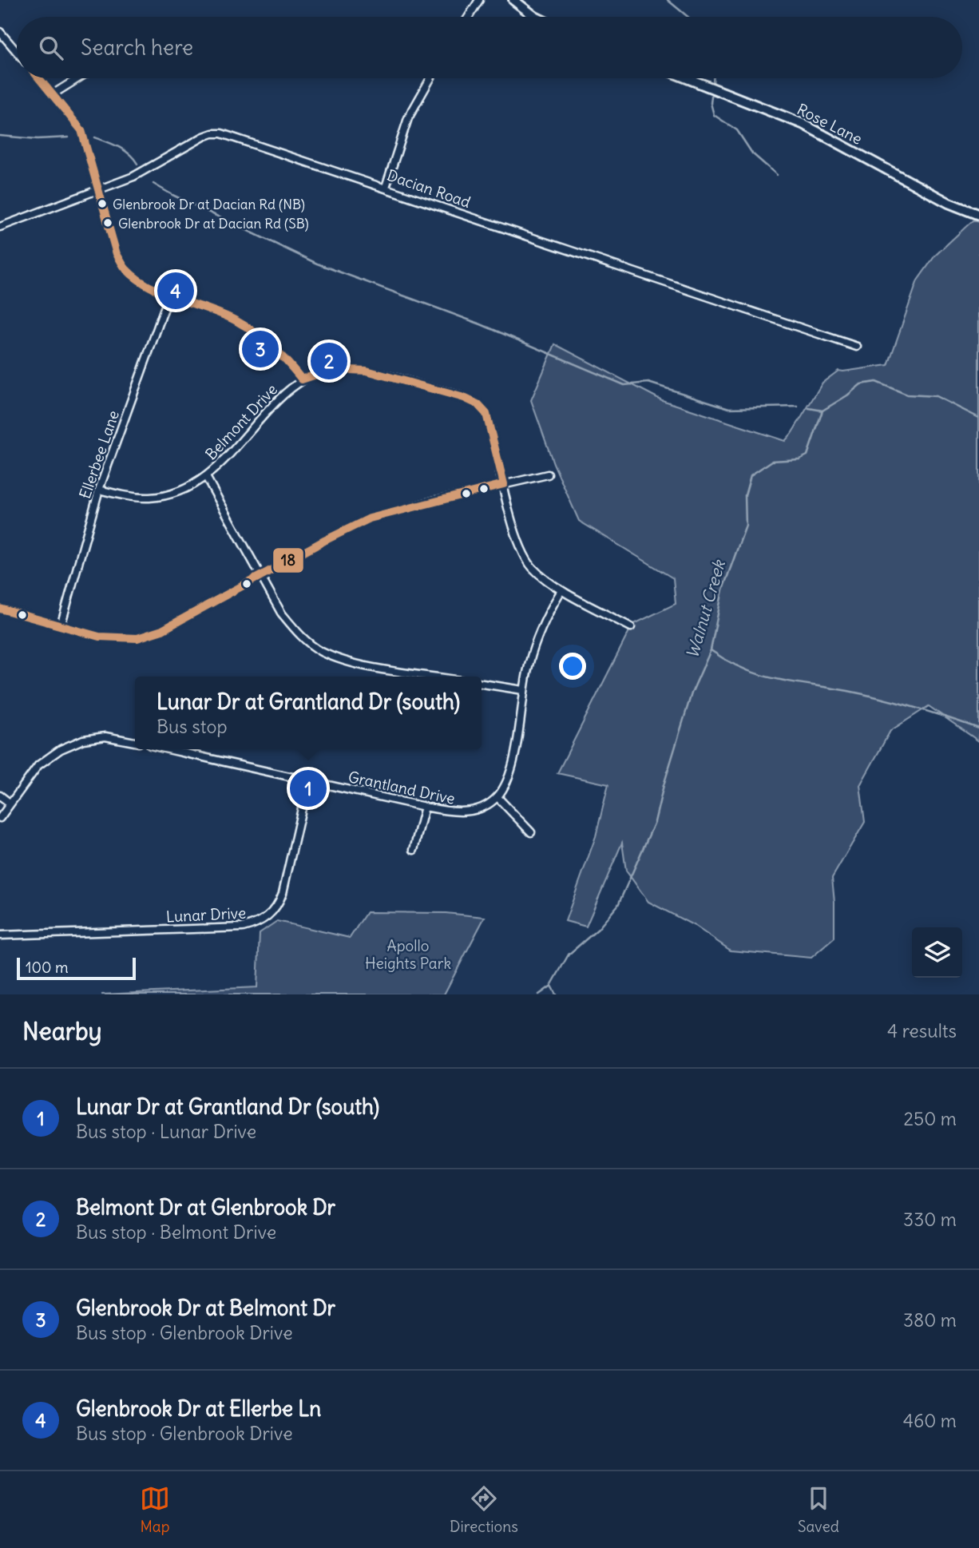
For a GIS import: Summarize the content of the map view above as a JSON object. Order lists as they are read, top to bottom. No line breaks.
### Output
{"streets":{"street":["Rose Lane","Dacian Road","Belmont Drive","Ellerbee Lane","Grantland Drive","Lunar Drive"]},"crossings":[["Belmont Drive","Ellerbee Lane"],["Grantland Drive","Lunar Drive"]],"water":["Walnut Creek"],"parks":["Apollo Heights Park"],"places":["Glenbrook Dr at Dacian Rd (NB)","Glenbrook Dr at Dacian Rd (SB)"],"lines":["transit line 18"],"scale_bar":"100 m","page":{"search":"Search here","pins":["4","3","2","1"],"popup":["Lunar Dr at Grantland Dr (south)","Bus stop"],"scale":"100 m","heading":["Nearby","4 results"],"list":[{"mark":"1","name":"Lunar Dr at Grantland Dr (south)","note":"Bus stop · Lunar Drive","value":"250 m"},{"mark":"2","name":"Belmont Dr at Glenbrook Dr","note":"Bus stop · Belmont Drive","value":"330 m"},{"mark":"3","name":"Glenbrook Dr at Belmont Dr","note":"Bus stop · Glenbrook Drive","value":"380 m"},{"mark":"4","name":"Glenbrook Dr at Ellerbe Ln","note":"Bus stop · Glenbrook Drive","value":"460 m"}],"nav":["Map","Directions","Saved"]}}
